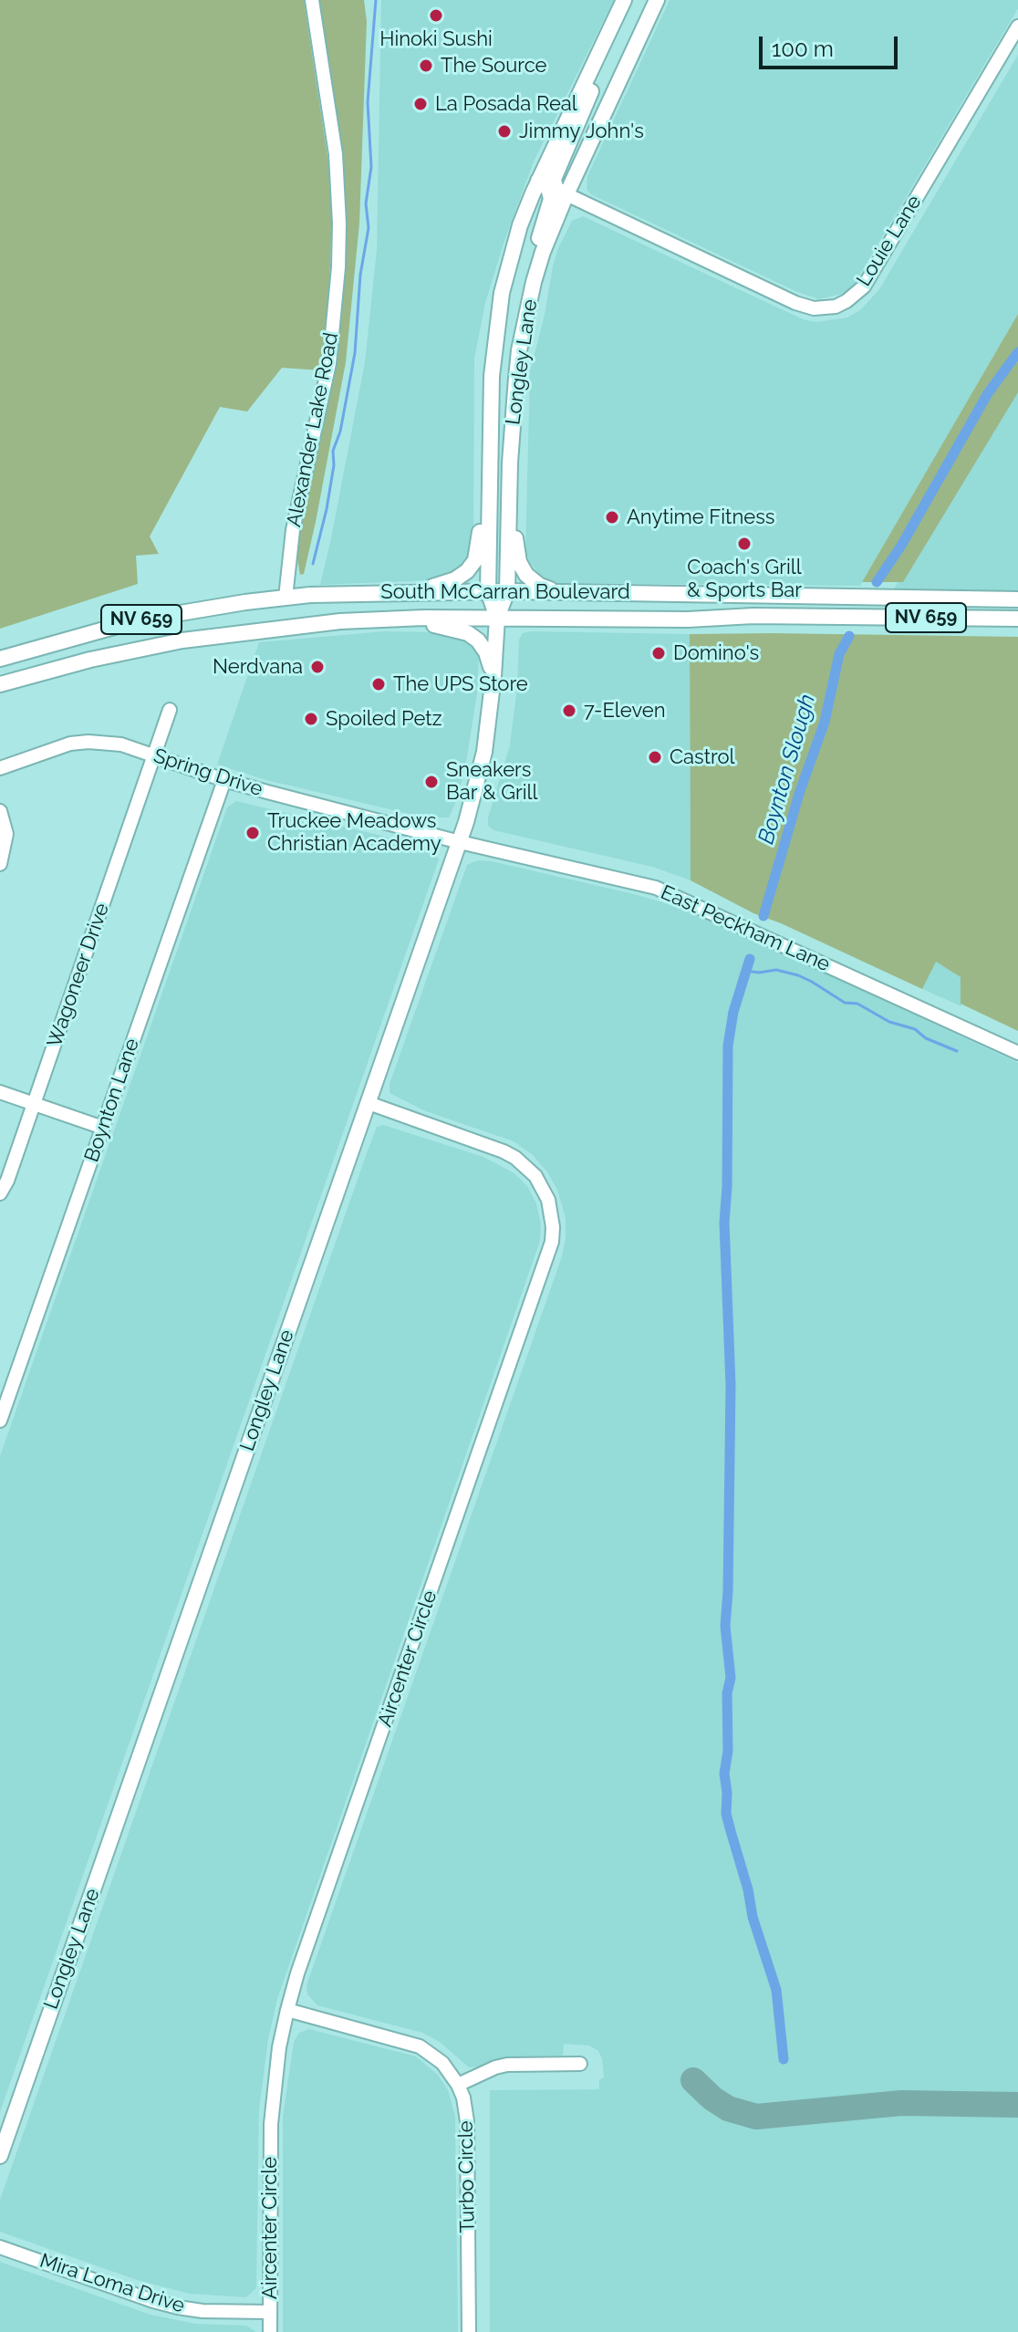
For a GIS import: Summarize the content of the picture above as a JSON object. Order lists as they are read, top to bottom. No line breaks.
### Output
{"streets":{"main road":["Longley Lane","South McCarran Boulevard","NV 659"],"street":["Louie Lane","Alexander Lake Road","Spring Drive","East Peckham Lane","Wagoneer Drive","Boynton Lane","Aircenter Circle","Turbo Circle","Mira Loma Drive"]},"crossings":[["Louie Lane","Longley Lane"],["Longley Lane","South McCarran Boulevard"],["Longley Lane","Spring Drive"],["Longley Lane","East Peckham Lane"],["Longley Lane","Aircenter Circle"],["Alexander Lake Road","South McCarran Boulevard"],["Spring Drive","East Peckham Lane"],["Spring Drive","Wagoneer Drive"],["Spring Drive","Boynton Lane"],["Aircenter Circle","Turbo Circle"],["Aircenter Circle","Mira Loma Drive"]],"water":["Boynton Slough"],"places":["Hinoki Sushi","The Source","La Posada Real","Jimmy John's","Anytime Fitness","Coach's Grill & Sports Bar","Domino's","Nerdvana","The UPS Store","7-Eleven","Spoiled Petz","Castrol","Sneakers Bar & Grill","Truckee Meadows Christian Academy"],"scale_bar":"100 m"}
